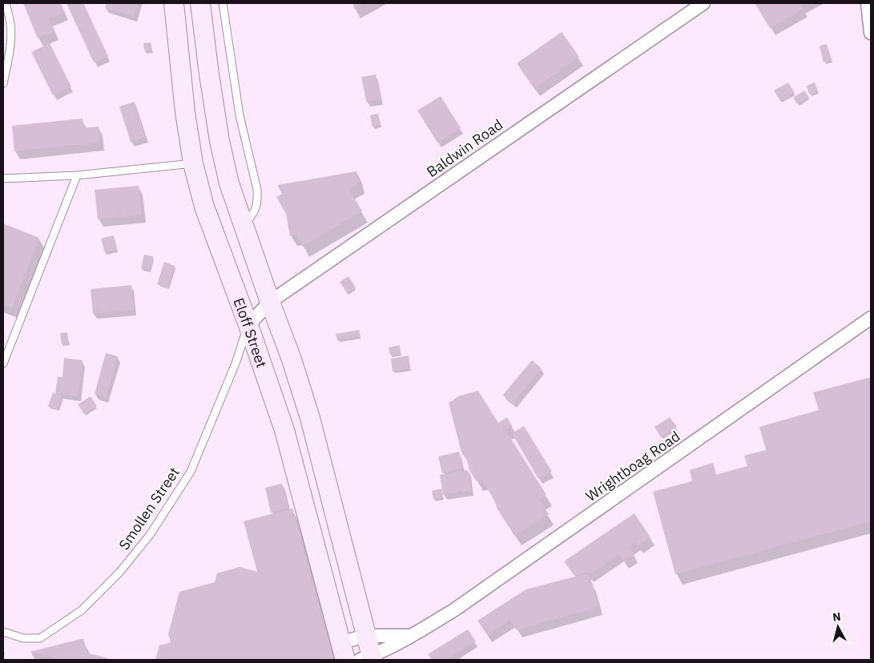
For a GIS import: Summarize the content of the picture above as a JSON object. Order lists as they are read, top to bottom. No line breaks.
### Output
{"streets":{"street":["Baldwin Road","Eloff Street","Wrightboag Road"],"lane":["Smollen Street"]},"crossings":[["Baldwin Road","Eloff Street"],["Baldwin Road","Smollen Street"],["Eloff Street","Wrightboag Road"],["Eloff Street","Smollen Street"]],"north":"top"}
